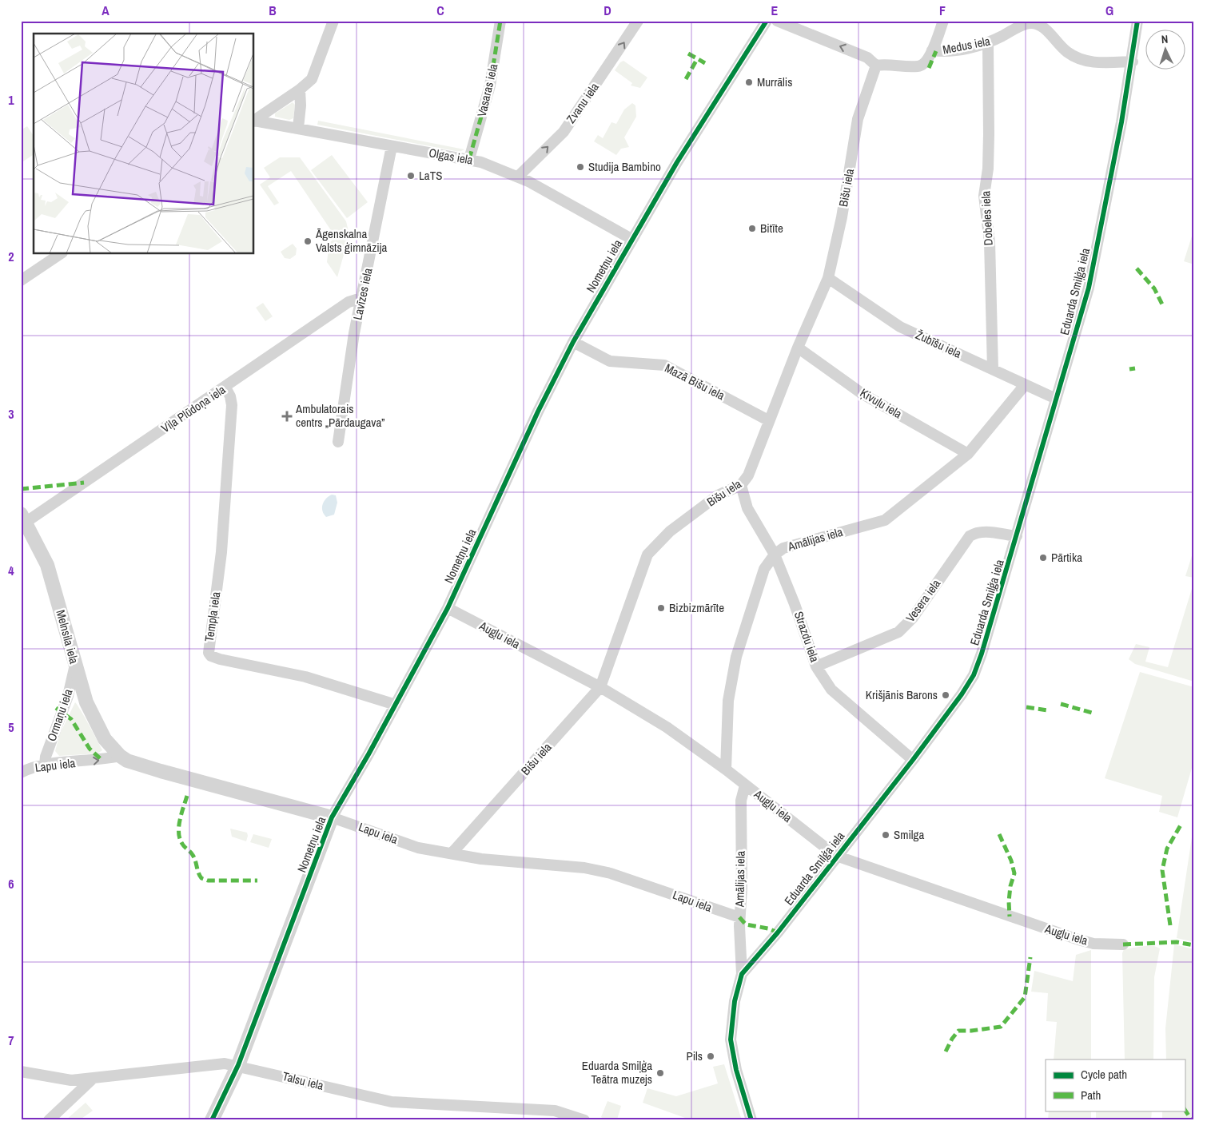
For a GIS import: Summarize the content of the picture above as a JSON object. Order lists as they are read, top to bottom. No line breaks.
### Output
{"streets":{"street":["Medus iela","Vasaras iela","Zvanu iela","Olgas iela","Bišu iela","Dobeles iela","Nometņu iela","Eduarda Smiļģa iela","Lavīzes iela","Žubīšu iela","Mazā Bišu iela","Ķivuļu iela","Viļa Plūdoņa iela","Amālijas iela","Vesera iela","Tempļa iela","Augļu iela","Melnsila iela","Strazdu iela","Ormaņu iela","Lapu iela","Talsu iela"]},"crossings":[["Medus iela","Bišu iela"],["Medus iela","Dobeles iela"],["Medus iela","Eduarda Smiļģa iela"],["Vasaras iela","Olgas iela"],["Zvanu iela","Olgas iela"],["Olgas iela","Nometņu iela"],["Olgas iela","Lavīzes iela"],["Bišu iela","Žubīšu iela"],["Bišu iela","Mazā Bišu iela"],["Bišu iela","Ķivuļu iela"],["Bišu iela","Augļu iela"],["Bišu iela","Strazdu iela"],["Bišu iela","Lapu iela"],["Dobeles iela","Žubīšu iela"],["Nometņu iela","Mazā Bišu iela"],["Nometņu iela","Tempļa iela"],["Nometņu iela","Augļu iela"],["Nometņu iela","Lapu iela"],["Nometņu iela","Talsu iela"],["Eduarda Smiļģa iela","Žubīšu iela"],["Eduarda Smiļģa iela","Amālijas iela"],["Eduarda Smiļģa iela","Vesera iela"],["Eduarda Smiļģa iela","Augļu iela"],["Eduarda Smiļģa iela","Strazdu iela"],["Lavīzes iela","Viļa Plūdoņa iela"],["Žubīšu iela","Amālijas iela"],["Ķivuļu iela","Amālijas iela"],["Viļa Plūdoņa iela","Tempļa iela"],["Viļa Plūdoņa iela","Melnsila iela"],["Amālijas iela","Augļu iela"],["Amālijas iela","Strazdu iela"],["Amālijas iela","Lapu iela"],["Vesera iela","Strazdu iela"],["Melnsila iela","Ormaņu iela"],["Melnsila iela","Lapu iela"],["Ormaņu iela","Lapu iela"]],"one_way":["Zvanu iela"],"places":{"other":["Murrālis","Studija Bambino","LaTS","Bitīte","Āgenskalna Valsts ģimnāzija","Pārtika","Bizbizmārīte","Krišjānis Barons","Smilga","Pils","Eduarda Smiļģa Teātra muzejs"],"health":["Ambulatorais centrs „Pārdaugava”"]},"legend":["Cycle path","Path"],"north":"top","grid":{"columns":["A","B","C","D","E","F","G"],"rows":["1","2","3","4","5","6","7"]}}
